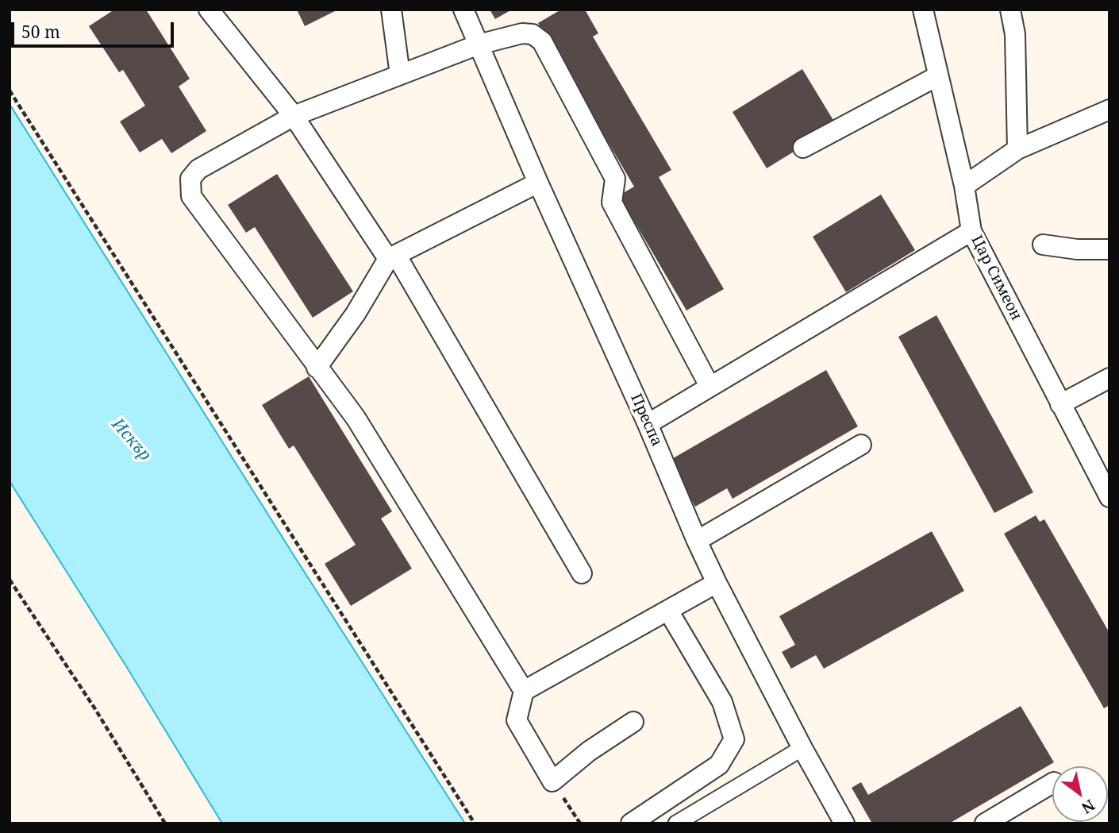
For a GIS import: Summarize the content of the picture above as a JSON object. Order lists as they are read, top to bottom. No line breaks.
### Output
{"streets":{"street":["Цар Симеон","Преспа"]},"water":["Искър"],"scale_bar":"50 m","north":"bottom right"}
